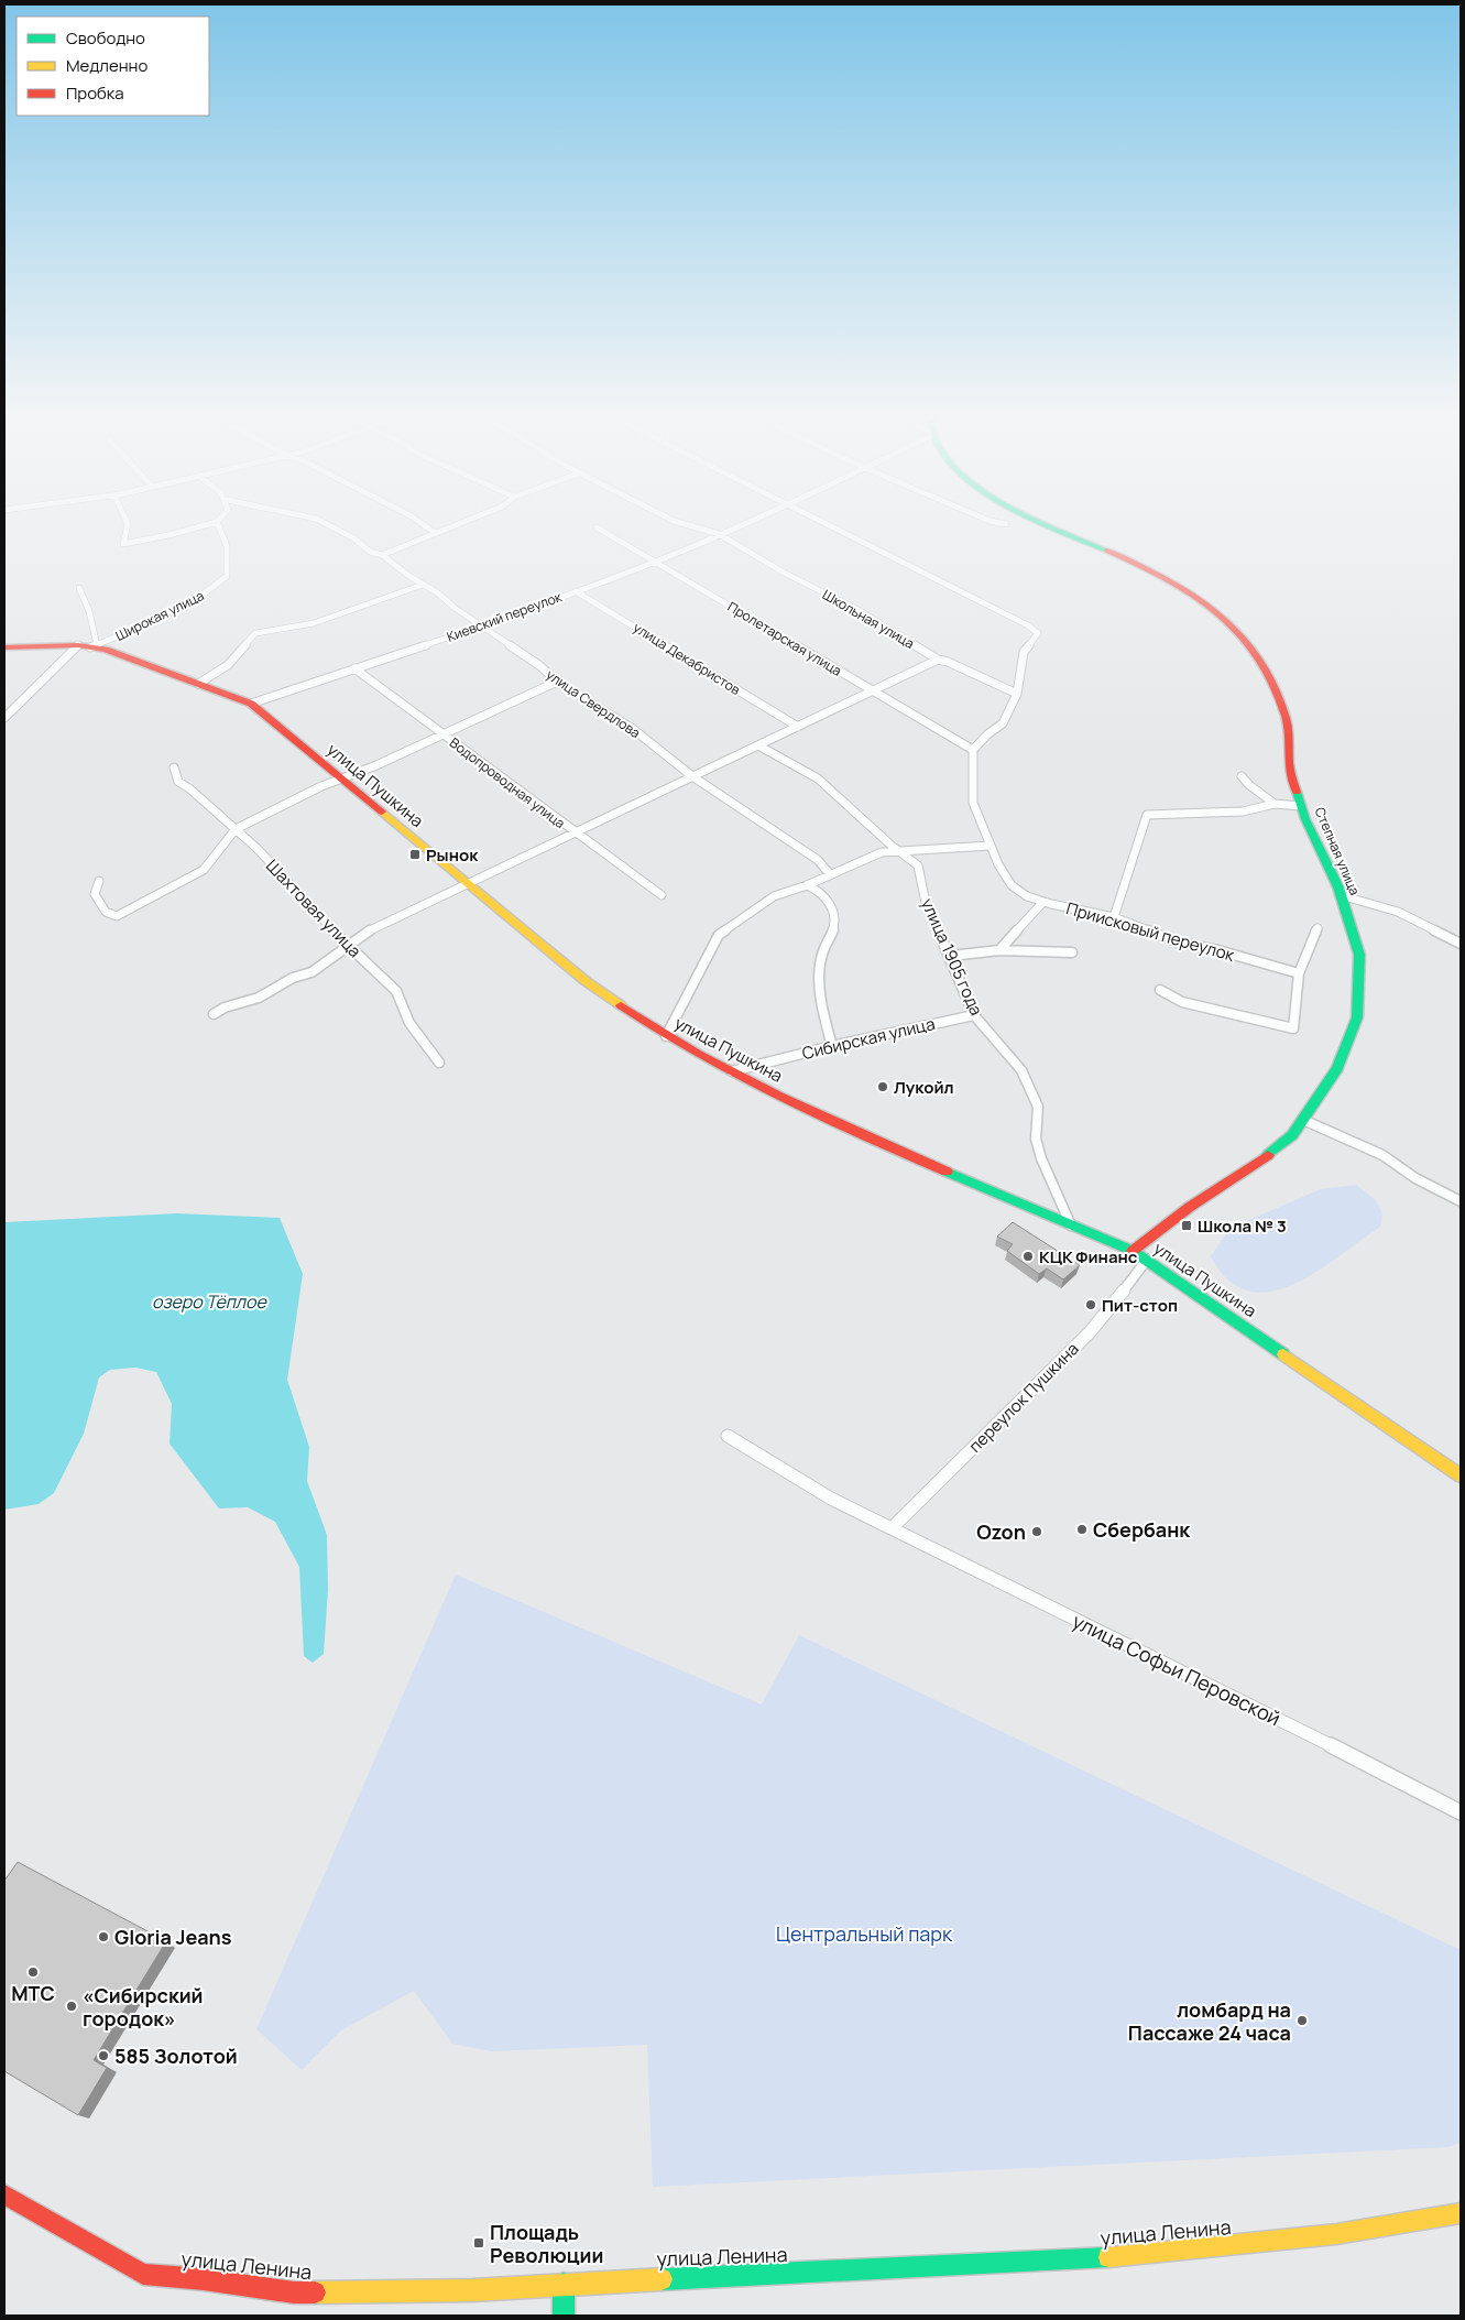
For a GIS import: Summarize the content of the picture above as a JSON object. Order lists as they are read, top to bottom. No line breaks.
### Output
{"streets":{"main road":["улица Пушкина","Степная улица","улица Ленина"],"street":["Широкая улица","Киевский переулок","Школьная улица","Пролетарская улица","улица Декабристов","улица Свердлова","Водопроводная улица","Шахтовая улица","Приисковый переулок","улица 1905 года","Сибирская улица","переулок Пушкина","улица Софьи Перовской"]},"crossings":[["Широкая улица","улица Пушкина"],["Киевский переулок","Школьная улица"],["Киевский переулок","Пролетарская улица"],["Киевский переулок","улица Декабристов"],["Киевский переулок","улица Свердлова"],["Киевский переулок","Водопроводная улица"],["Киевский переулок","улица Пушкина"],["Пролетарская улица","Приисковый переулок"],["улица Пушкина","Степная улица"],["улица Пушкина","улица 1905 года"],["улица Пушкина","Сибирская улица"],["улица Пушкина","переулок Пушкина"],["улица 1905 года","Сибирская улица"],["переулок Пушкина","улица Софьи Перовской"]],"water":["озеро Тёплое"],"parks":["Центральный парк"],"places":{"transit":["Рынок","Школа № 3","Площадь Революции"],"other":["Лукойл","КЦК Финанс","Пит-стоп","Сбербанк","Ozon","Gloria Jeans","МТС","«Сибирский городок»","ломбард на Пассаже 24 часа","585 Золотой"]},"legend":["Свободно","Медленно","Пробка"]}
